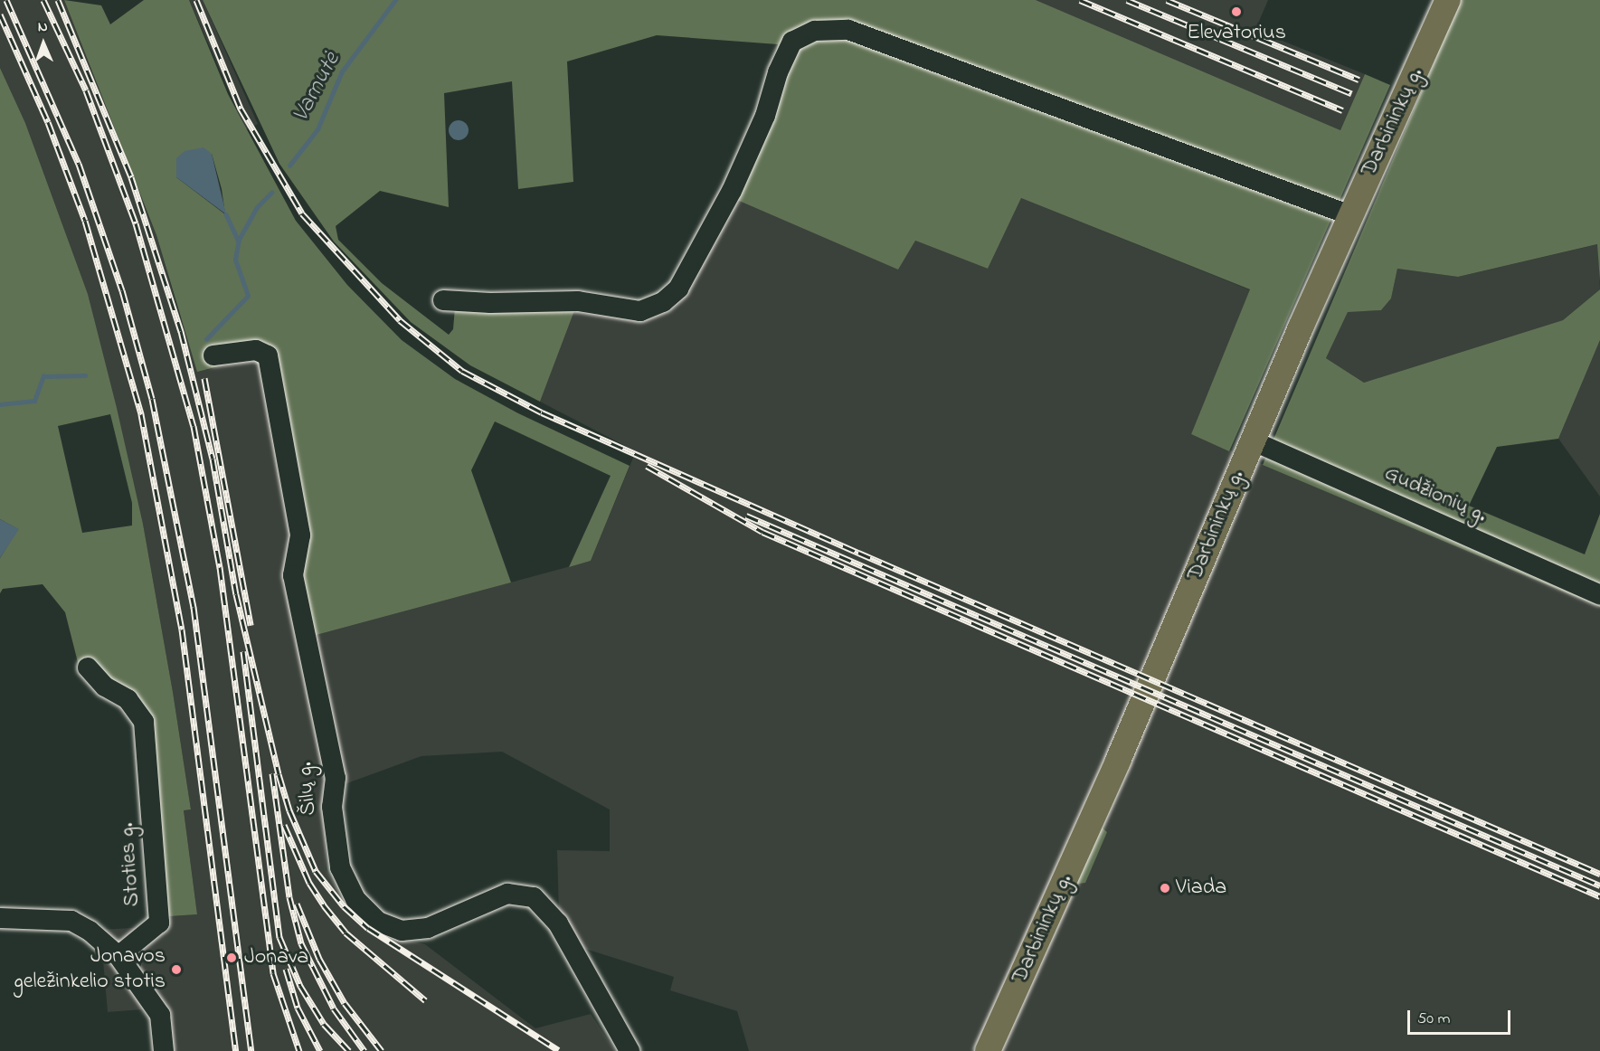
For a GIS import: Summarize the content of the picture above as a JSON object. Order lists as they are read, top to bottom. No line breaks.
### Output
{"streets":{"main road":["Darbininkų g."],"street":["Gudžionių g.","Šilų g.","Stoties g."]},"crossings":[["Darbininkų g.","Gudžionių g."]],"water":["Varnutė"],"places":["Elevatorius","Viada","Jonava","Jonavos geležinkelio stotis"],"scale_bar":"50 m","north":"top"}
